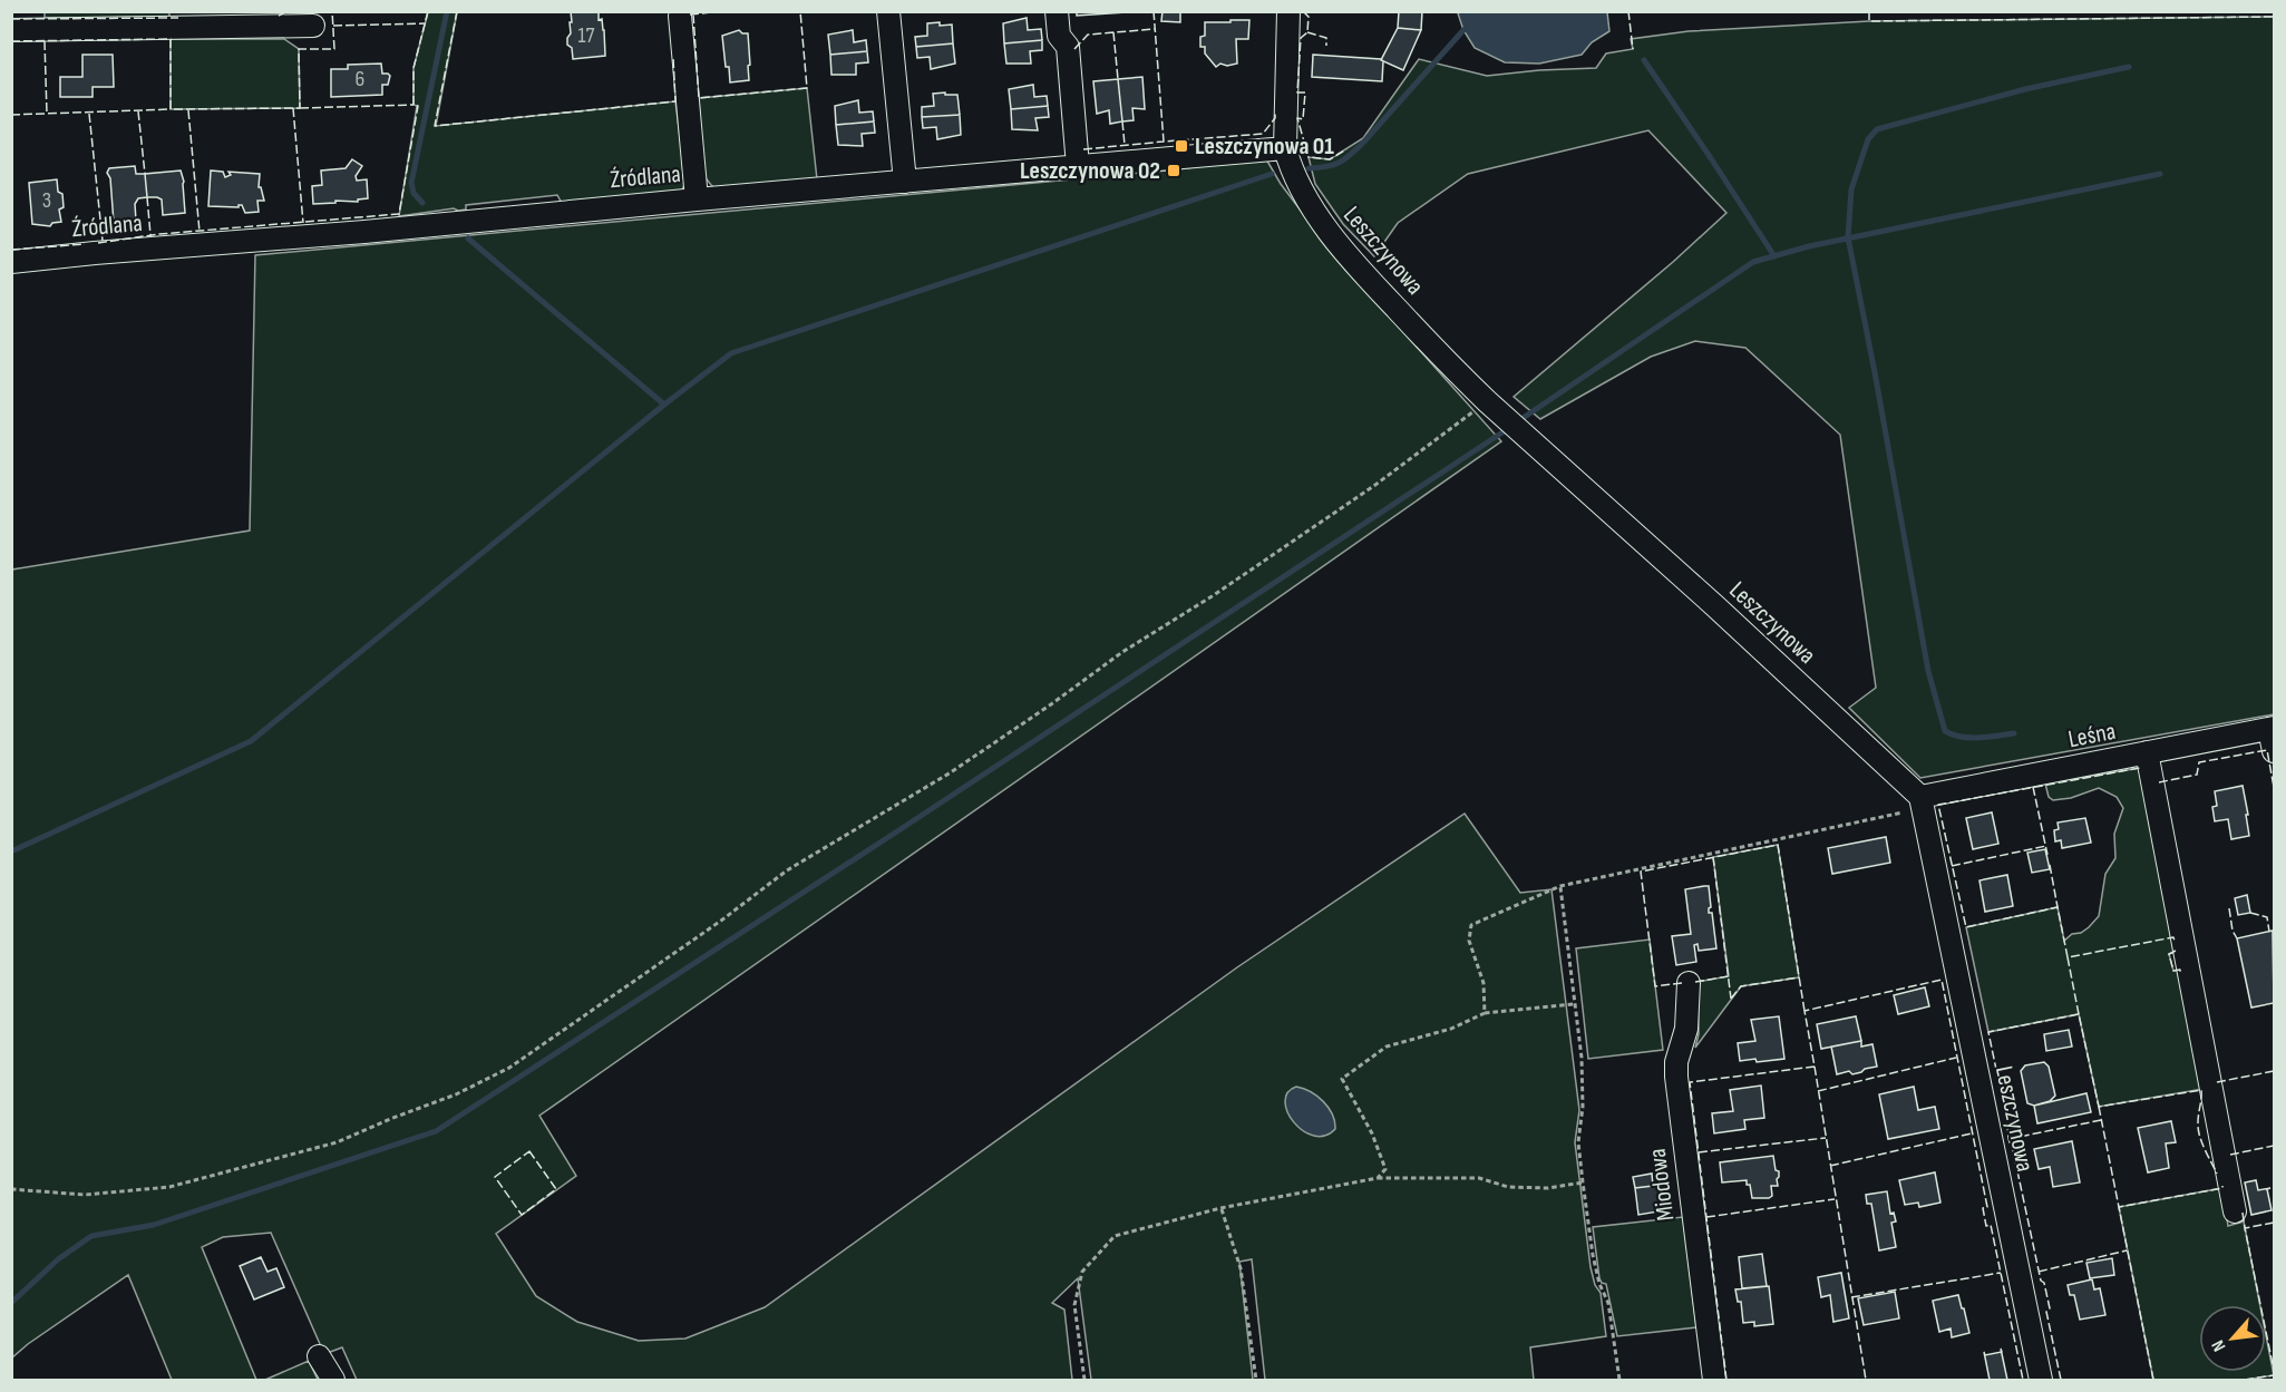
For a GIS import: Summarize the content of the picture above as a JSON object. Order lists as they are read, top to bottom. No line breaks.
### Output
{"streets":{"street":["Źródlana","Leszczynowa","Leśna","Miodowa"]},"crossings":[["Źródlana","Leszczynowa"],["Leszczynowa","Leśna"]],"places":{"transit":["Leszczynowa 01","Leszczynowa 02"]},"house_numbers":["17","6","3"],"north":"bottom left"}
